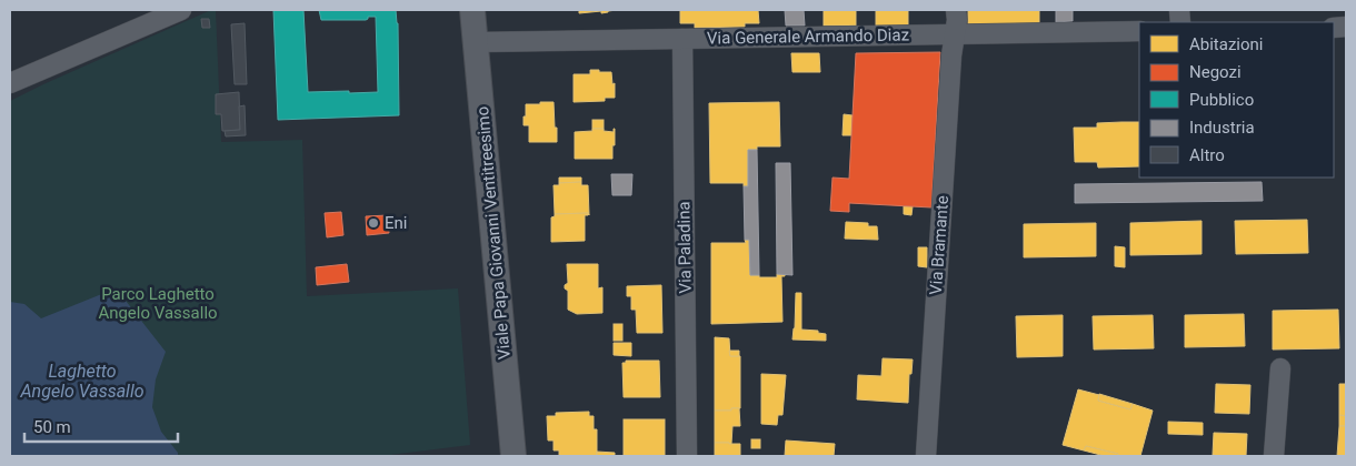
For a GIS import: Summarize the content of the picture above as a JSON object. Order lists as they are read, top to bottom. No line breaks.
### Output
{"streets":{"street":["Via Generale Armando Diaz","Viale Papa Giovanni Ventitreesimo","Via Bramante","Via Paladina"]},"crossings":[["Via Generale Armando Diaz","Viale Papa Giovanni Ventitreesimo"],["Via Generale Armando Diaz","Via Bramante"],["Via Generale Armando Diaz","Via Paladina"]],"water":["Laghetto Angelo Vassallo"],"parks":["Parco Laghetto Angelo Vassallo"],"places":["Eni"],"legend":["Abitazioni","Negozi","Pubblico","Industria","Altro"],"scale_bar":"50 m"}
